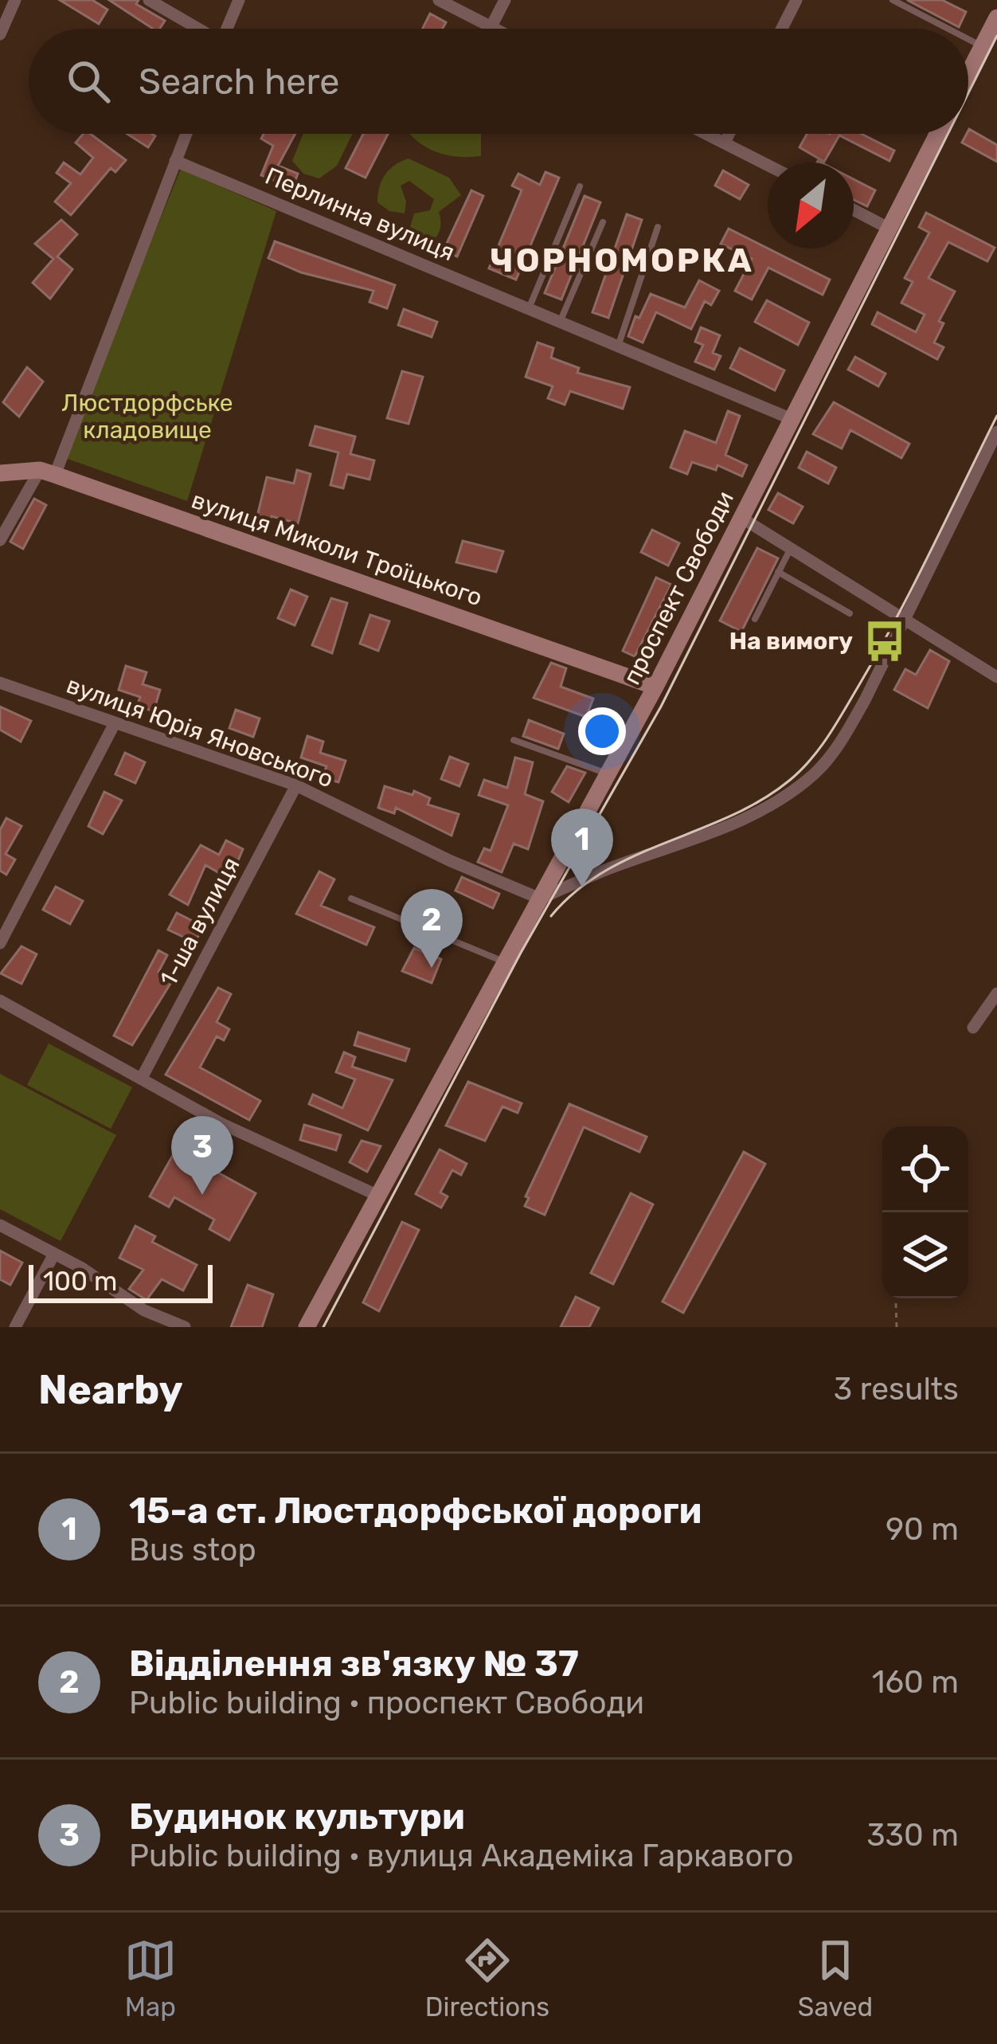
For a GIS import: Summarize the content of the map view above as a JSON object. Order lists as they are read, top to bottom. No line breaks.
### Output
{"streets":{"street":["Перлинна вулиця","вулиця Миколи Троїцького","проспект Свободи","вулиця Юрія Яновського","1-ша вулиця"]},"crossings":[["Перлинна вулиця","проспект Свободи"],["вулиця Миколи Троїцького","проспект Свободи"],["проспект Свободи","вулиця Юрія Яновського"],["вулиця Юрія Яновського","1-ша вулиця"]],"districts":["ЧОРНОМОРКА"],"parks":["Люстдорфське кладовище"],"places":{"bus stop":["На вимогу"]},"scale_bar":"100 m","north":"bottom left","page":{"search":"Search here","pins":["1","2","3"],"scale":"100 m","heading":["Nearby","3 results"],"list":[{"mark":"1","name":"15-а ст. Люстдорфської дороги","note":"Bus stop","value":"90 m"},{"mark":"2","name":"Відділення зв'язку № 37","note":"Public building · проспект Свободи","value":"160 m"},{"mark":"3","name":"Будинок культури","note":"Public building · вулиця Академіка Гаркавого","value":"330 m"}],"nav":["Map","Directions","Saved"]}}
